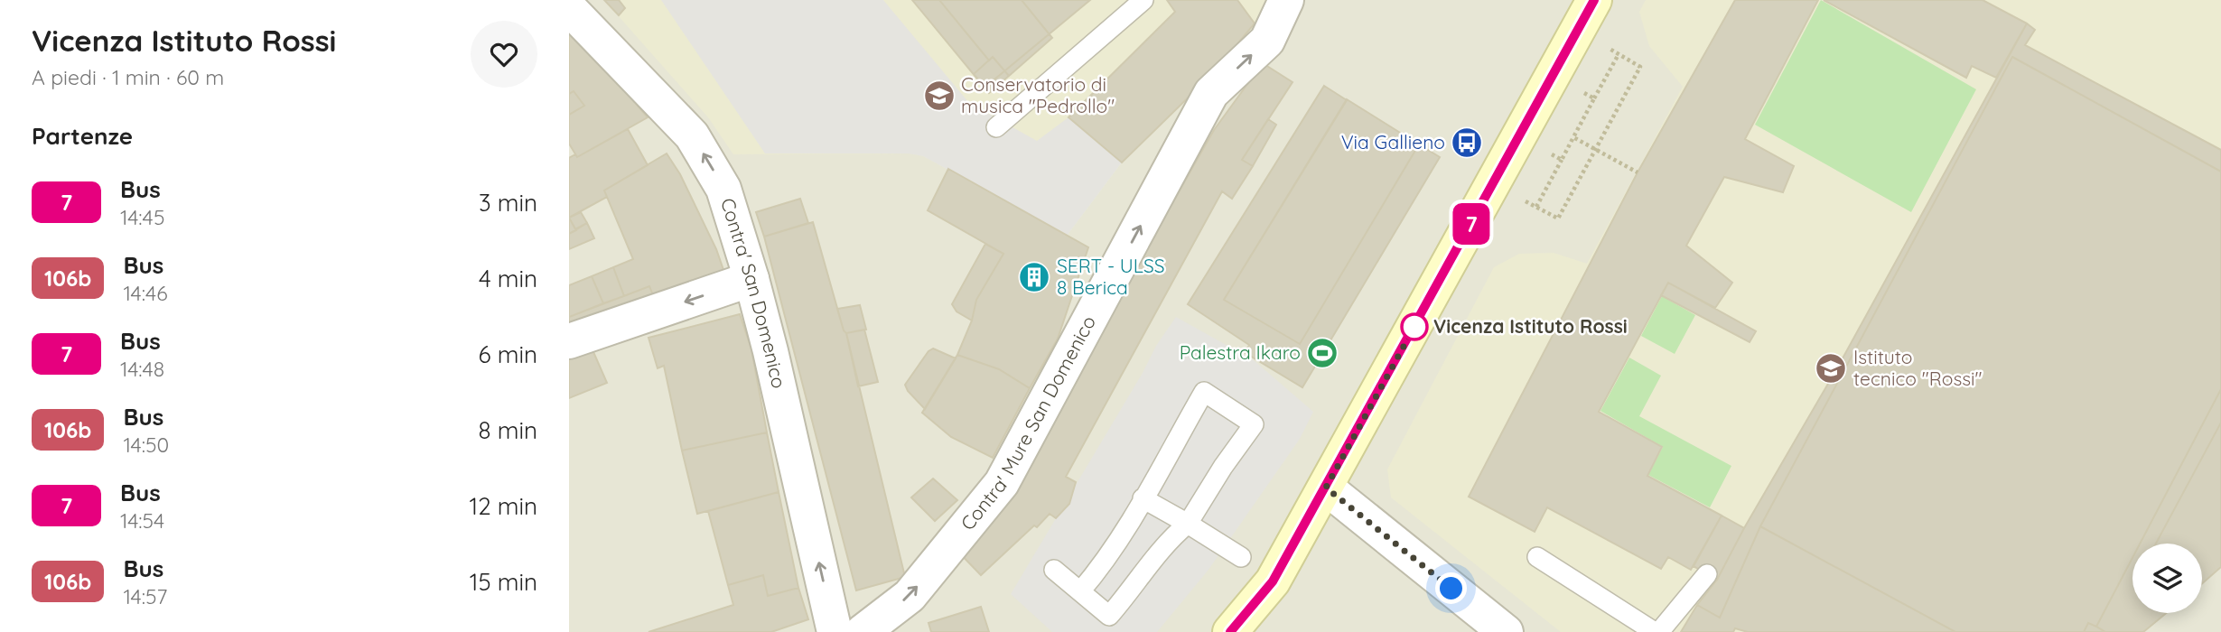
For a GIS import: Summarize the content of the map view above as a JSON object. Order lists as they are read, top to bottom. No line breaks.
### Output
{"streets":{"street":["Contra' San Domenico","Contra' Mure San Domenico"]},"one_way":["Contra' San Domenico","Contra' Mure San Domenico"],"places":{"school or university":["Conservatorio di musica \"Pedrollo\"","Istituto tecnico \"Rossi\""],"bus stop":["Via Gallieno"],"building":["SERT - ULSS 8 Berica"],"other":["Vicenza Istituto Rossi"],"sports":["Palestra Ikaro"]},"lines":["bus line 7"],"page":{"heading":[["Vicenza Istituto Rossi","A piedi · 1 min · 60 m"],"Partenze"],"on_map":"7","list":[{"mark":"7","name":"Bus","note":"14:45","value":"3 min"},{"mark":"106b","name":"Bus","note":"14:46","value":"4 min"},{"mark":"7","name":"Bus","note":"14:48","value":"6 min"},{"mark":"106b","name":"Bus","note":"14:50","value":"8 min"},{"mark":"7","name":"Bus","note":"14:54","value":"12 min"},{"mark":"106b","name":"Bus","note":"14:57","value":"15 min"}]}}
